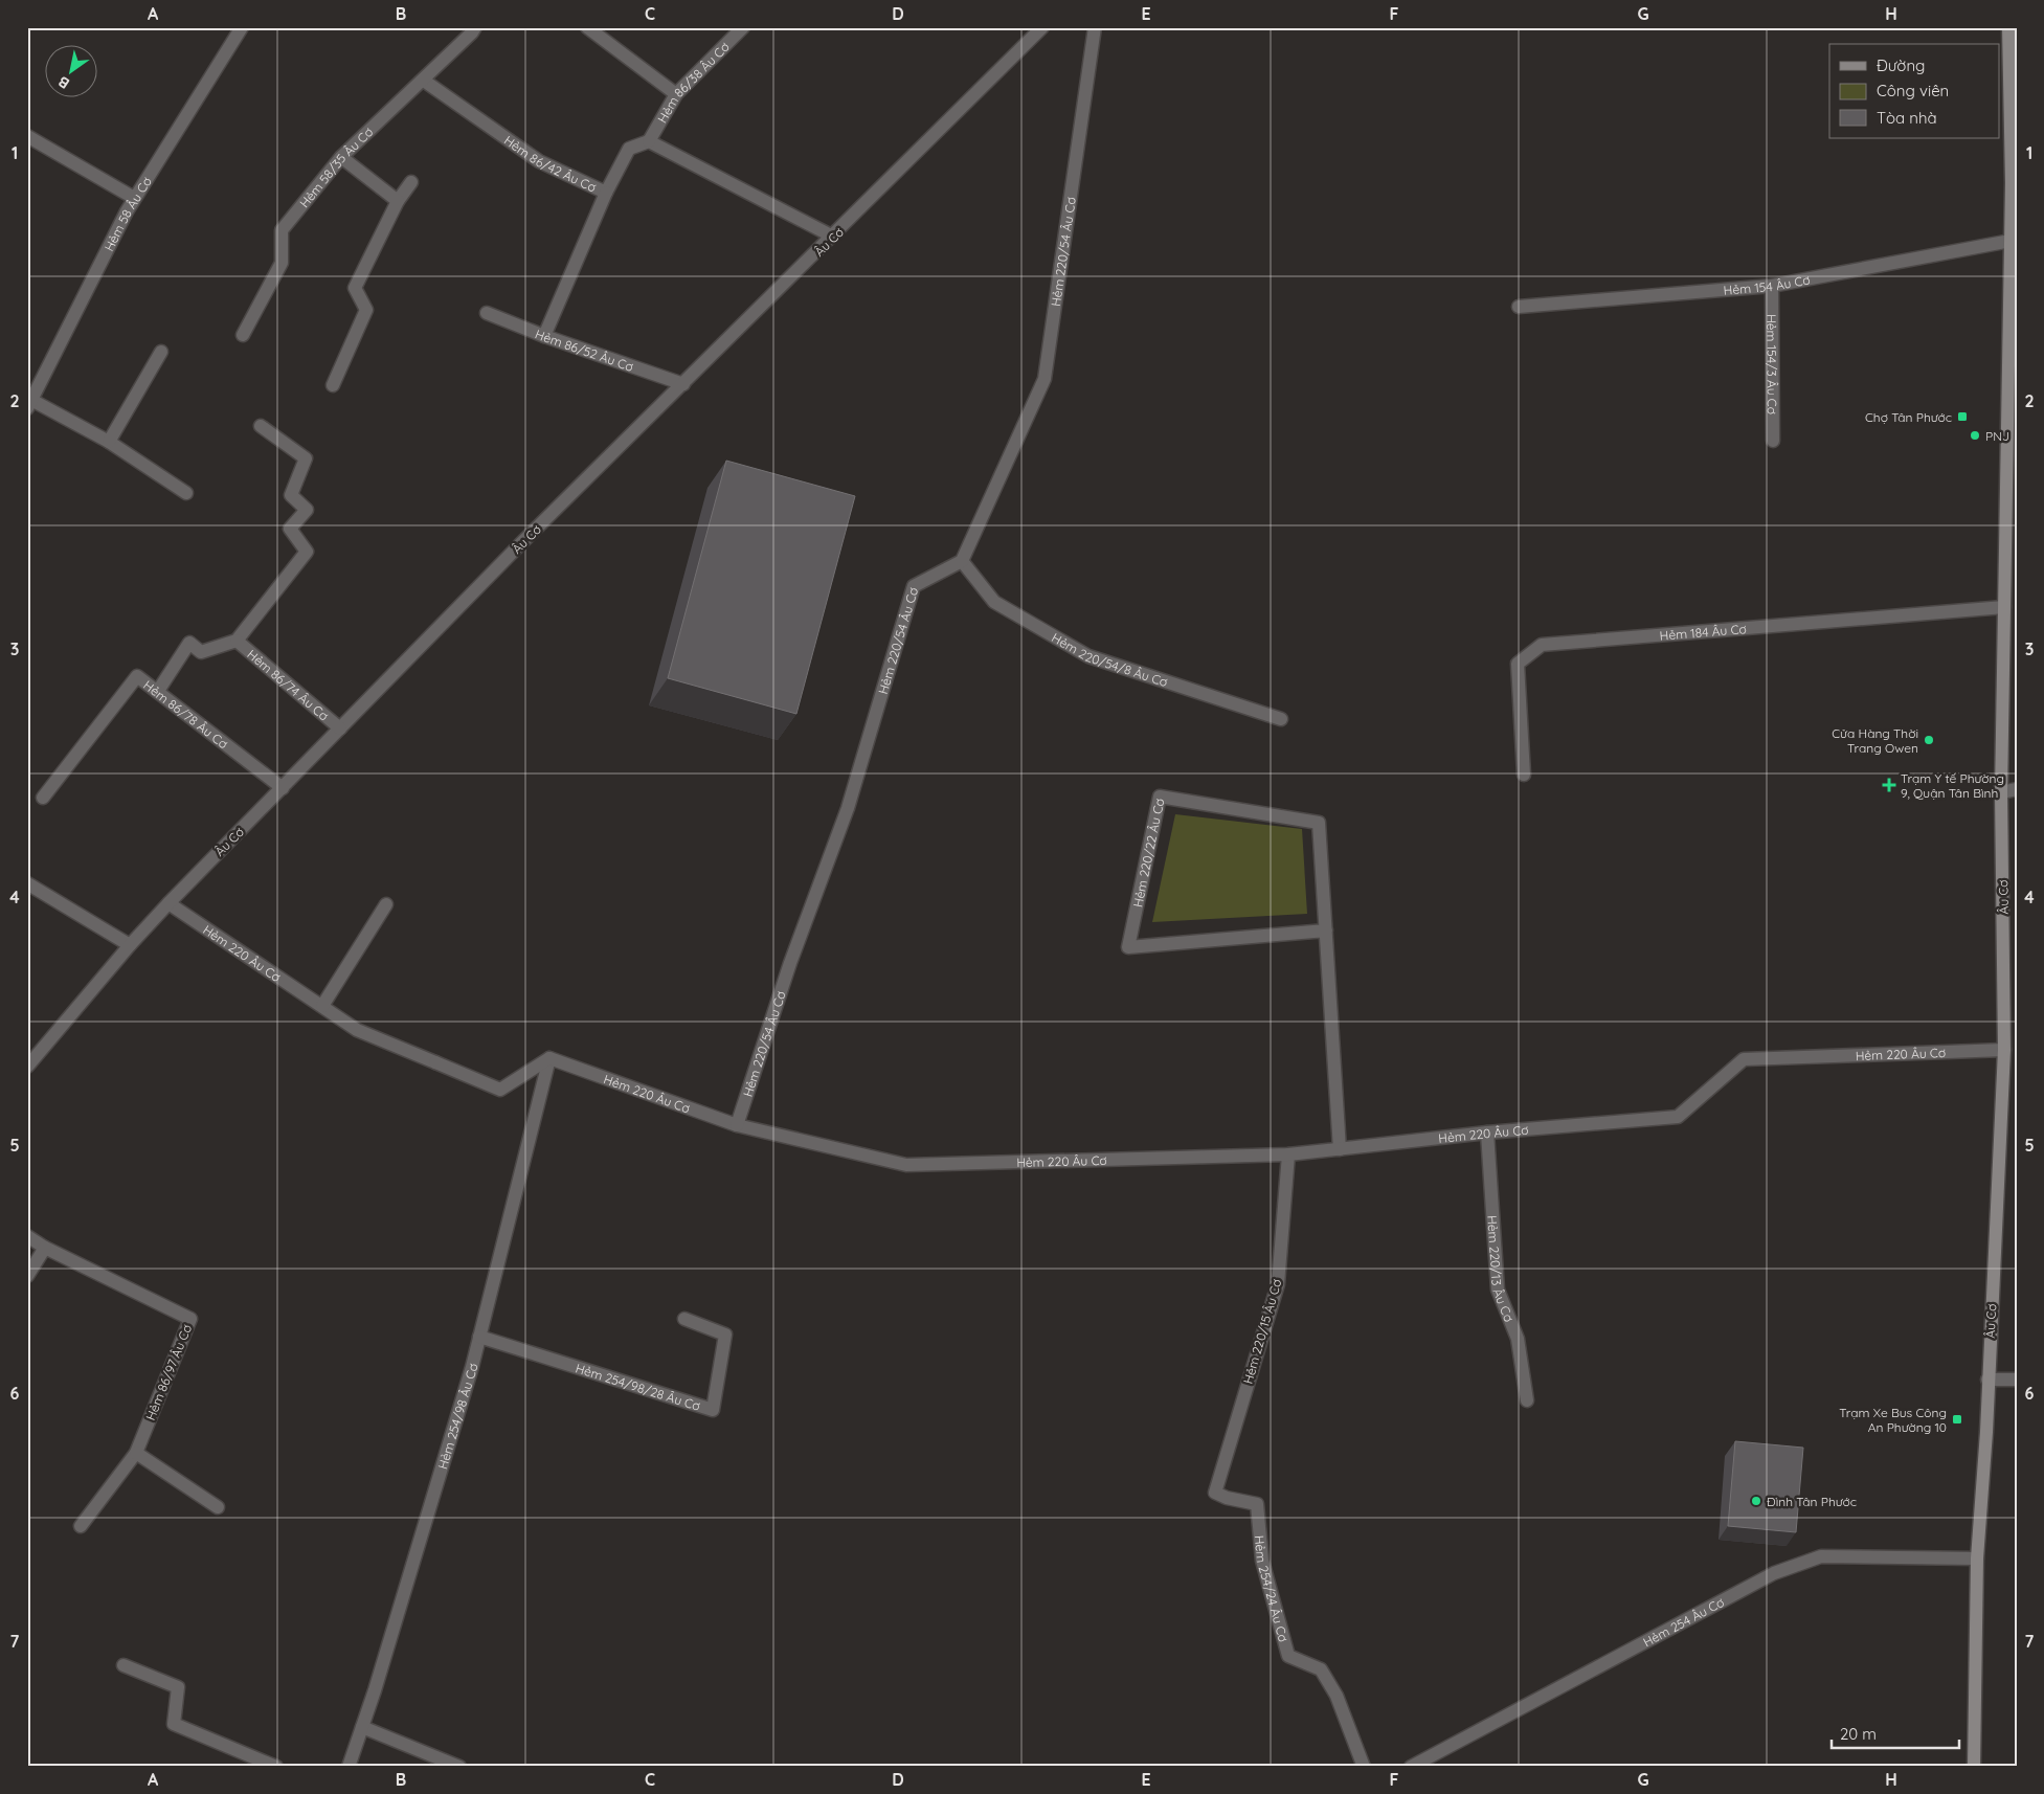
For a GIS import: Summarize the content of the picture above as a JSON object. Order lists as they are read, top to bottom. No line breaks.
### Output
{"streets":{"main road":["Âu Cơ"],"street":["Hẻm 86/38 Âu Cơ","Hẻm 86/42 Âu Cơ","Hẻm 58/35 Âu Cơ","Hẻm 58 Âu Cơ","Hẻm 220/54 Âu Cơ","Hẻm 154 Âu Cơ","Hẻm 86/52 Âu Cơ","Hẻm 154/3 Âu Cơ","Hẻm 184 Âu Cơ","Hẻm 220/54/8 Âu Cơ","Hẻm 86/74 Âu Cơ","Hẻm 86/78 Âu Cơ","Hẻm 220/22 Âu Cơ","Hẻm 220 Âu Cơ","Hẻm 220/13 Âu Cơ","Hẻm 220/15 Âu Cơ","Hẻm 86/97 Âu Cơ","Hẻm 254/98/28 Âu Cơ","Hẻm 254/98 Âu Cơ","Hẻm 254/24 Âu Cơ","Hẻm 254 Âu Cơ"]},"crossings":[["Hẻm 86/38 Âu Cơ","Hẻm 86/42 Âu Cơ"],["Hẻm 86/42 Âu Cơ","Hẻm 58/35 Âu Cơ"],["Âu Cơ","Hẻm 154 Âu Cơ"],["Âu Cơ","Hẻm 86/52 Âu Cơ"],["Âu Cơ","Hẻm 184 Âu Cơ"],["Âu Cơ","Hẻm 86/74 Âu Cơ"],["Âu Cơ","Hẻm 86/78 Âu Cơ"],["Âu Cơ","Hẻm 220 Âu Cơ"],["Âu Cơ","Hẻm 254 Âu Cơ"],["Hẻm 220/54 Âu Cơ","Hẻm 220/54/8 Âu Cơ"],["Hẻm 220/54 Âu Cơ","Hẻm 220 Âu Cơ"],["Hẻm 154 Âu Cơ","Hẻm 154/3 Âu Cơ"],["Hẻm 86/74 Âu Cơ","Hẻm 86/78 Âu Cơ"],["Hẻm 220/22 Âu Cơ","Hẻm 220 Âu Cơ"],["Hẻm 220 Âu Cơ","Hẻm 220/13 Âu Cơ"],["Hẻm 220 Âu Cơ","Hẻm 220/15 Âu Cơ"],["Hẻm 220 Âu Cơ","Hẻm 254/98 Âu Cơ"],["Hẻm 220/15 Âu Cơ","Hẻm 254/24 Âu Cơ"],["Hẻm 254/98/28 Âu Cơ","Hẻm 254/98 Âu Cơ"]],"places":{"transit":["Chợ Tân Phước","Trạm Xe Bus Công An Phường 10"],"other":["PNJ","Cửa Hàng Thời Trang Owen","Đình Tân Phước"],"health":["Trạm Y tế Phường 9, Quận Tân Bình"]},"legend":["Đường","Công viên","Tòa nhà"],"scale_bar":"20 m","north":"bottom left","grid":{"columns":["A","B","C","D","E","F","G","H"],"rows":["1","2","3","4","5","6","7"]}}
